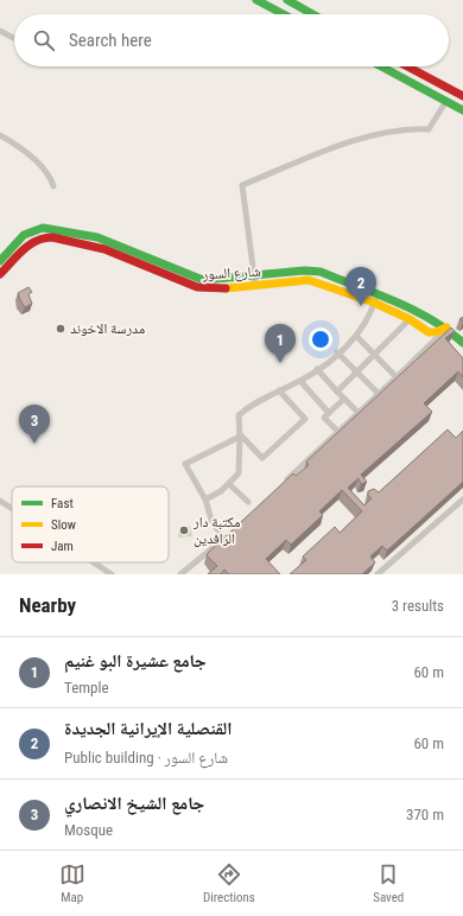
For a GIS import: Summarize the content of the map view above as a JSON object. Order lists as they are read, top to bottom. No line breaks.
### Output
{"streets":{"main road":["شارع السور"]},"places":["مدرسة الاخوند","مكتبة دار الرافدين"],"legend":["Fast","Slow","Jam"],"page":{"search":"Search here","pins":["2","1","3"],"heading":["Nearby","3 results"],"list":[{"mark":"1","name":"جامع عشيرة البو غنيم","note":"Temple","value":"60 m"},{"mark":"2","name":"القنصلية الإيرانية الجديدة","note":"Public building · شارع السور","value":"60 m"},{"mark":"3","name":"جامع الشيخ الانصاري","note":"Mosque","value":"370 m"}],"nav":["Map","Directions","Saved"]}}
